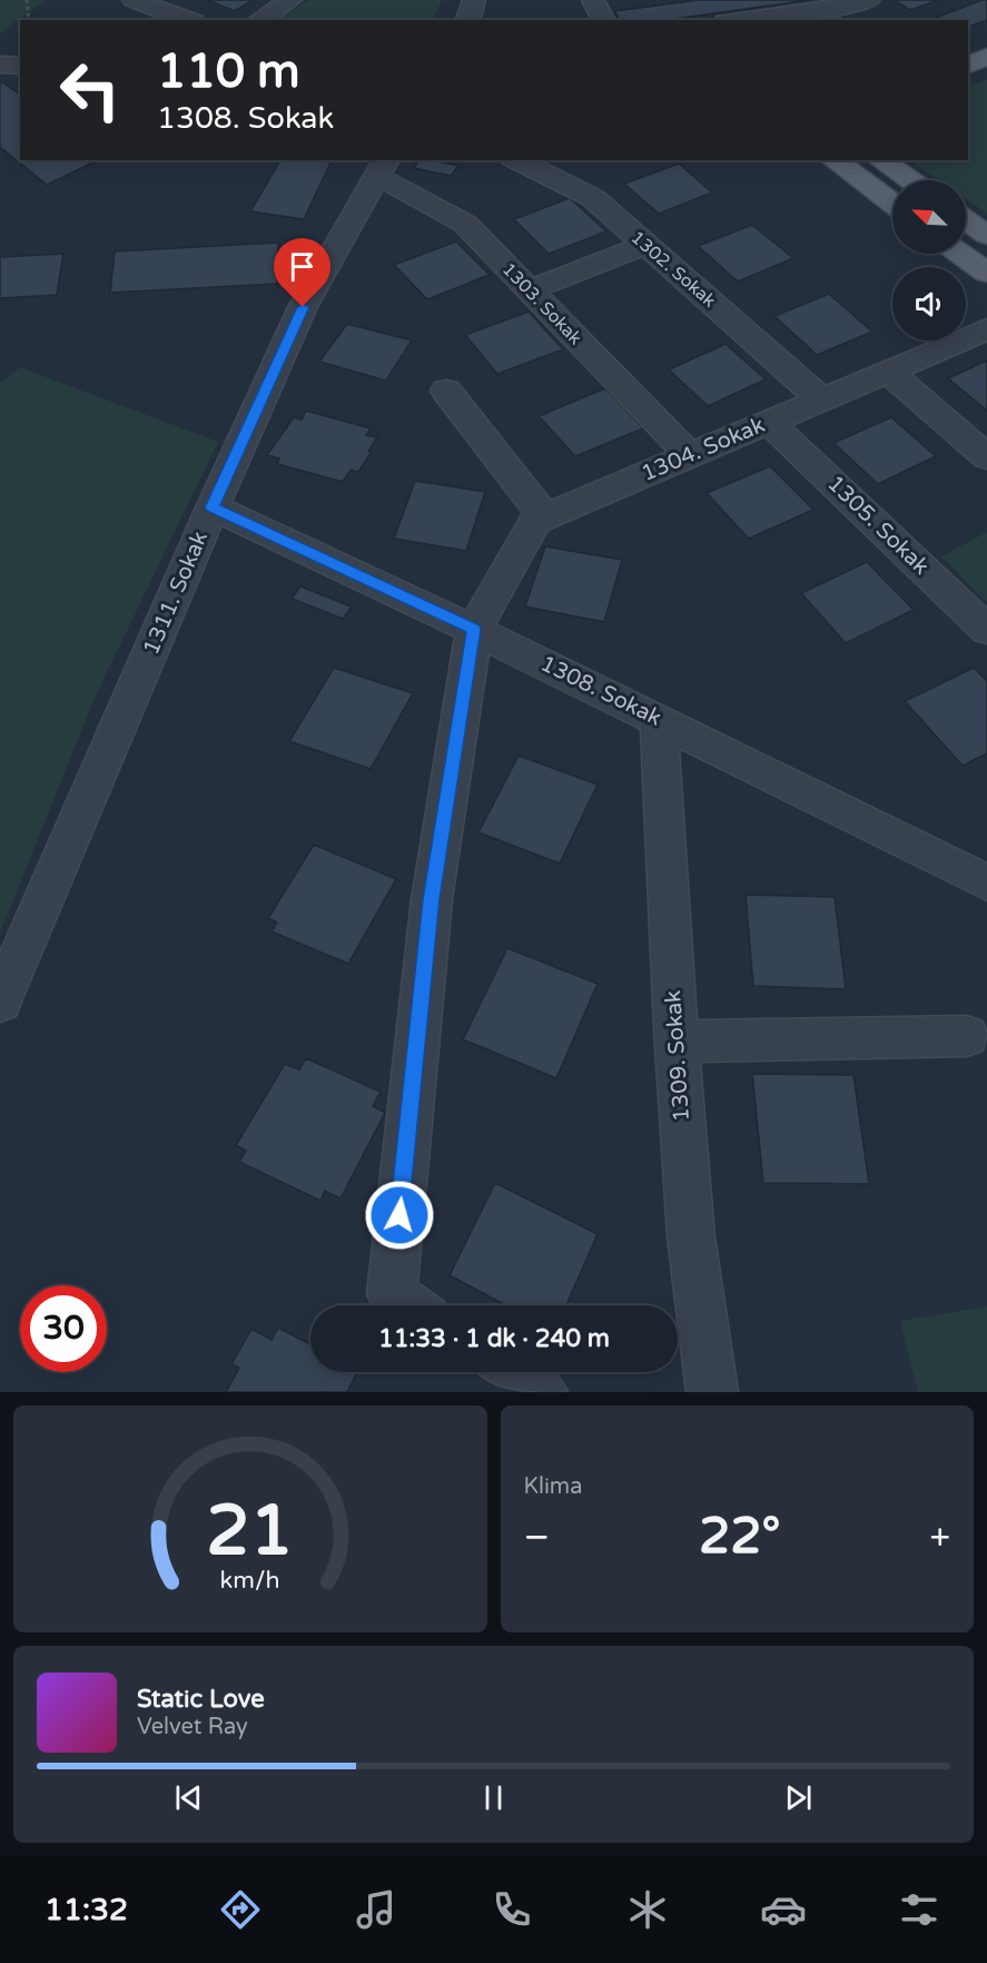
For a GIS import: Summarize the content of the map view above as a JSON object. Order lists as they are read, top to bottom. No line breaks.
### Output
{"streets":{"street":["1302. Sokak","1303. Sokak","1304. Sokak","1305. Sokak","1311. Sokak","1308. Sokak","1309. Sokak"]},"crossings":[["1302. Sokak","1304. Sokak"],["1303. Sokak","1304. Sokak"],["1303. Sokak","1311. Sokak"],["1304. Sokak","1305. Sokak"],["1304. Sokak","1308. Sokak"],["1311. Sokak","1308. Sokak"],["1308. Sokak","1309. Sokak"]],"north":"top left","page":{"turn":["110 m","1308. Sokak"],"limit":"30","trip":"11:33 · 1 dk · 240 m","tile":"Klima","heat":["−","22°","+"],"song":["Static Love","Velvet Ray"],"tabs":"11:32","gauge":["21","km/h"]}}
